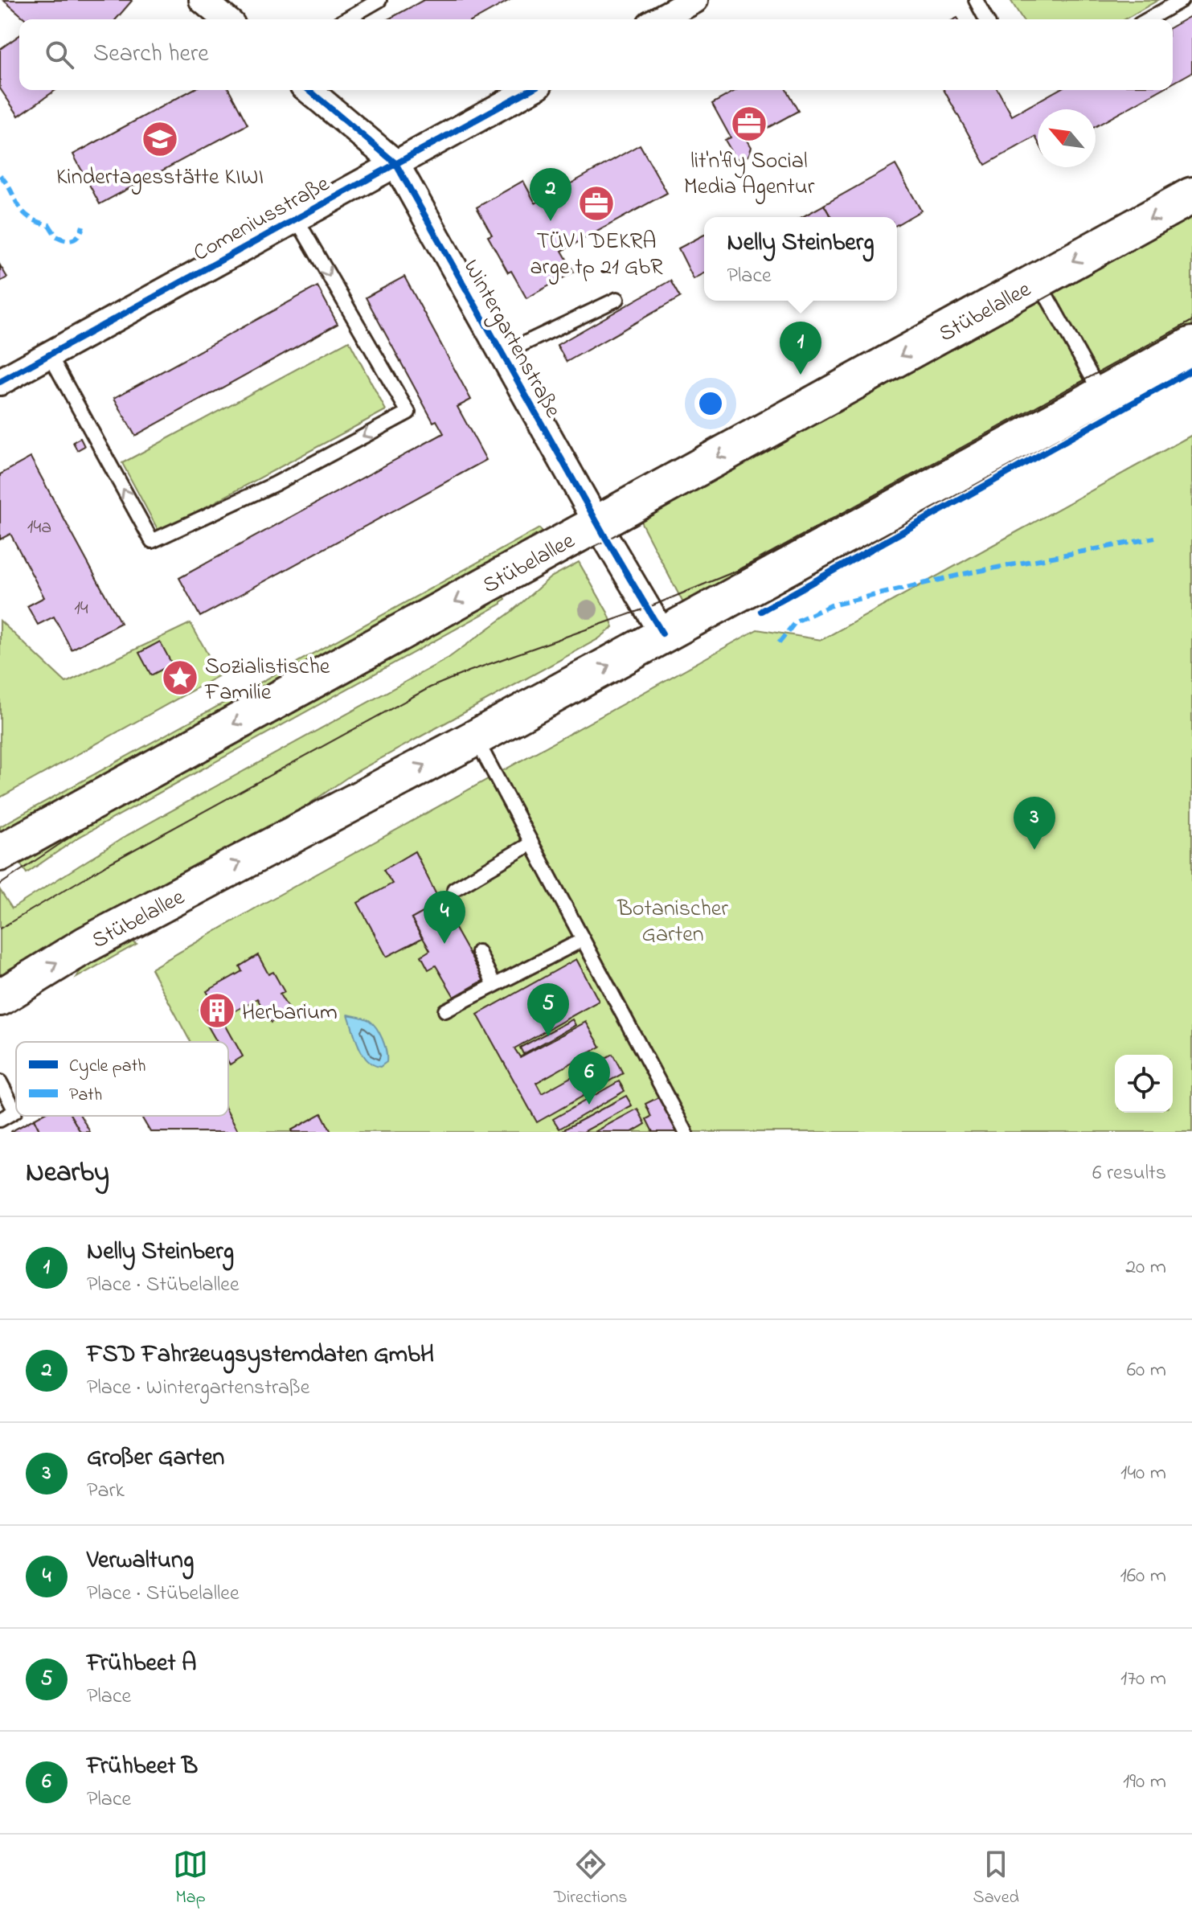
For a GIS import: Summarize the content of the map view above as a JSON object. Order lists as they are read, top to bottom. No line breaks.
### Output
{"streets":{"main road":["Stübelallee"],"street":["Comeniusstraße","Wintergartenstraße"]},"crossings":[["Comeniusstraße","Wintergartenstraße"],["Stübelallee","Wintergartenstraße"]],"parks":["Botanischer Garten"],"places":{"office":["lit'n'fly Social Media Agentur","TÜV | DEKRA arge tp 21 GbR"],"school or university":["Kindertagesstätte KIWI"],"place":["Sozialistische Familie"],"building":["Herbarium"]},"house_numbers":["14a","14"],"legend":["Cycle path","Path"],"north":"top left","page":{"search":"Search here","pins":["2","1","3","4","5","6"],"popup":["Nelly Steinberg","Place"],"heading":["Nearby","6 results"],"list":[{"mark":"1","name":"Nelly Steinberg","note":"Place · Stübelallee","value":"20 m"},{"mark":"2","name":"FSD Fahrzeugsystemdaten GmbH","note":"Place · Wintergartenstraße","value":"60 m"},{"mark":"3","name":"Großer Garten","note":"Park","value":"140 m"},{"mark":"4","name":"Verwaltung","note":"Place · Stübelallee","value":"160 m"},{"mark":"5","name":"Frühbeet A","note":"Place","value":"170 m"},{"mark":"6","name":"Frühbeet B","note":"Place","value":"190 m"}],"nav":["Map","Directions","Saved"]}}
